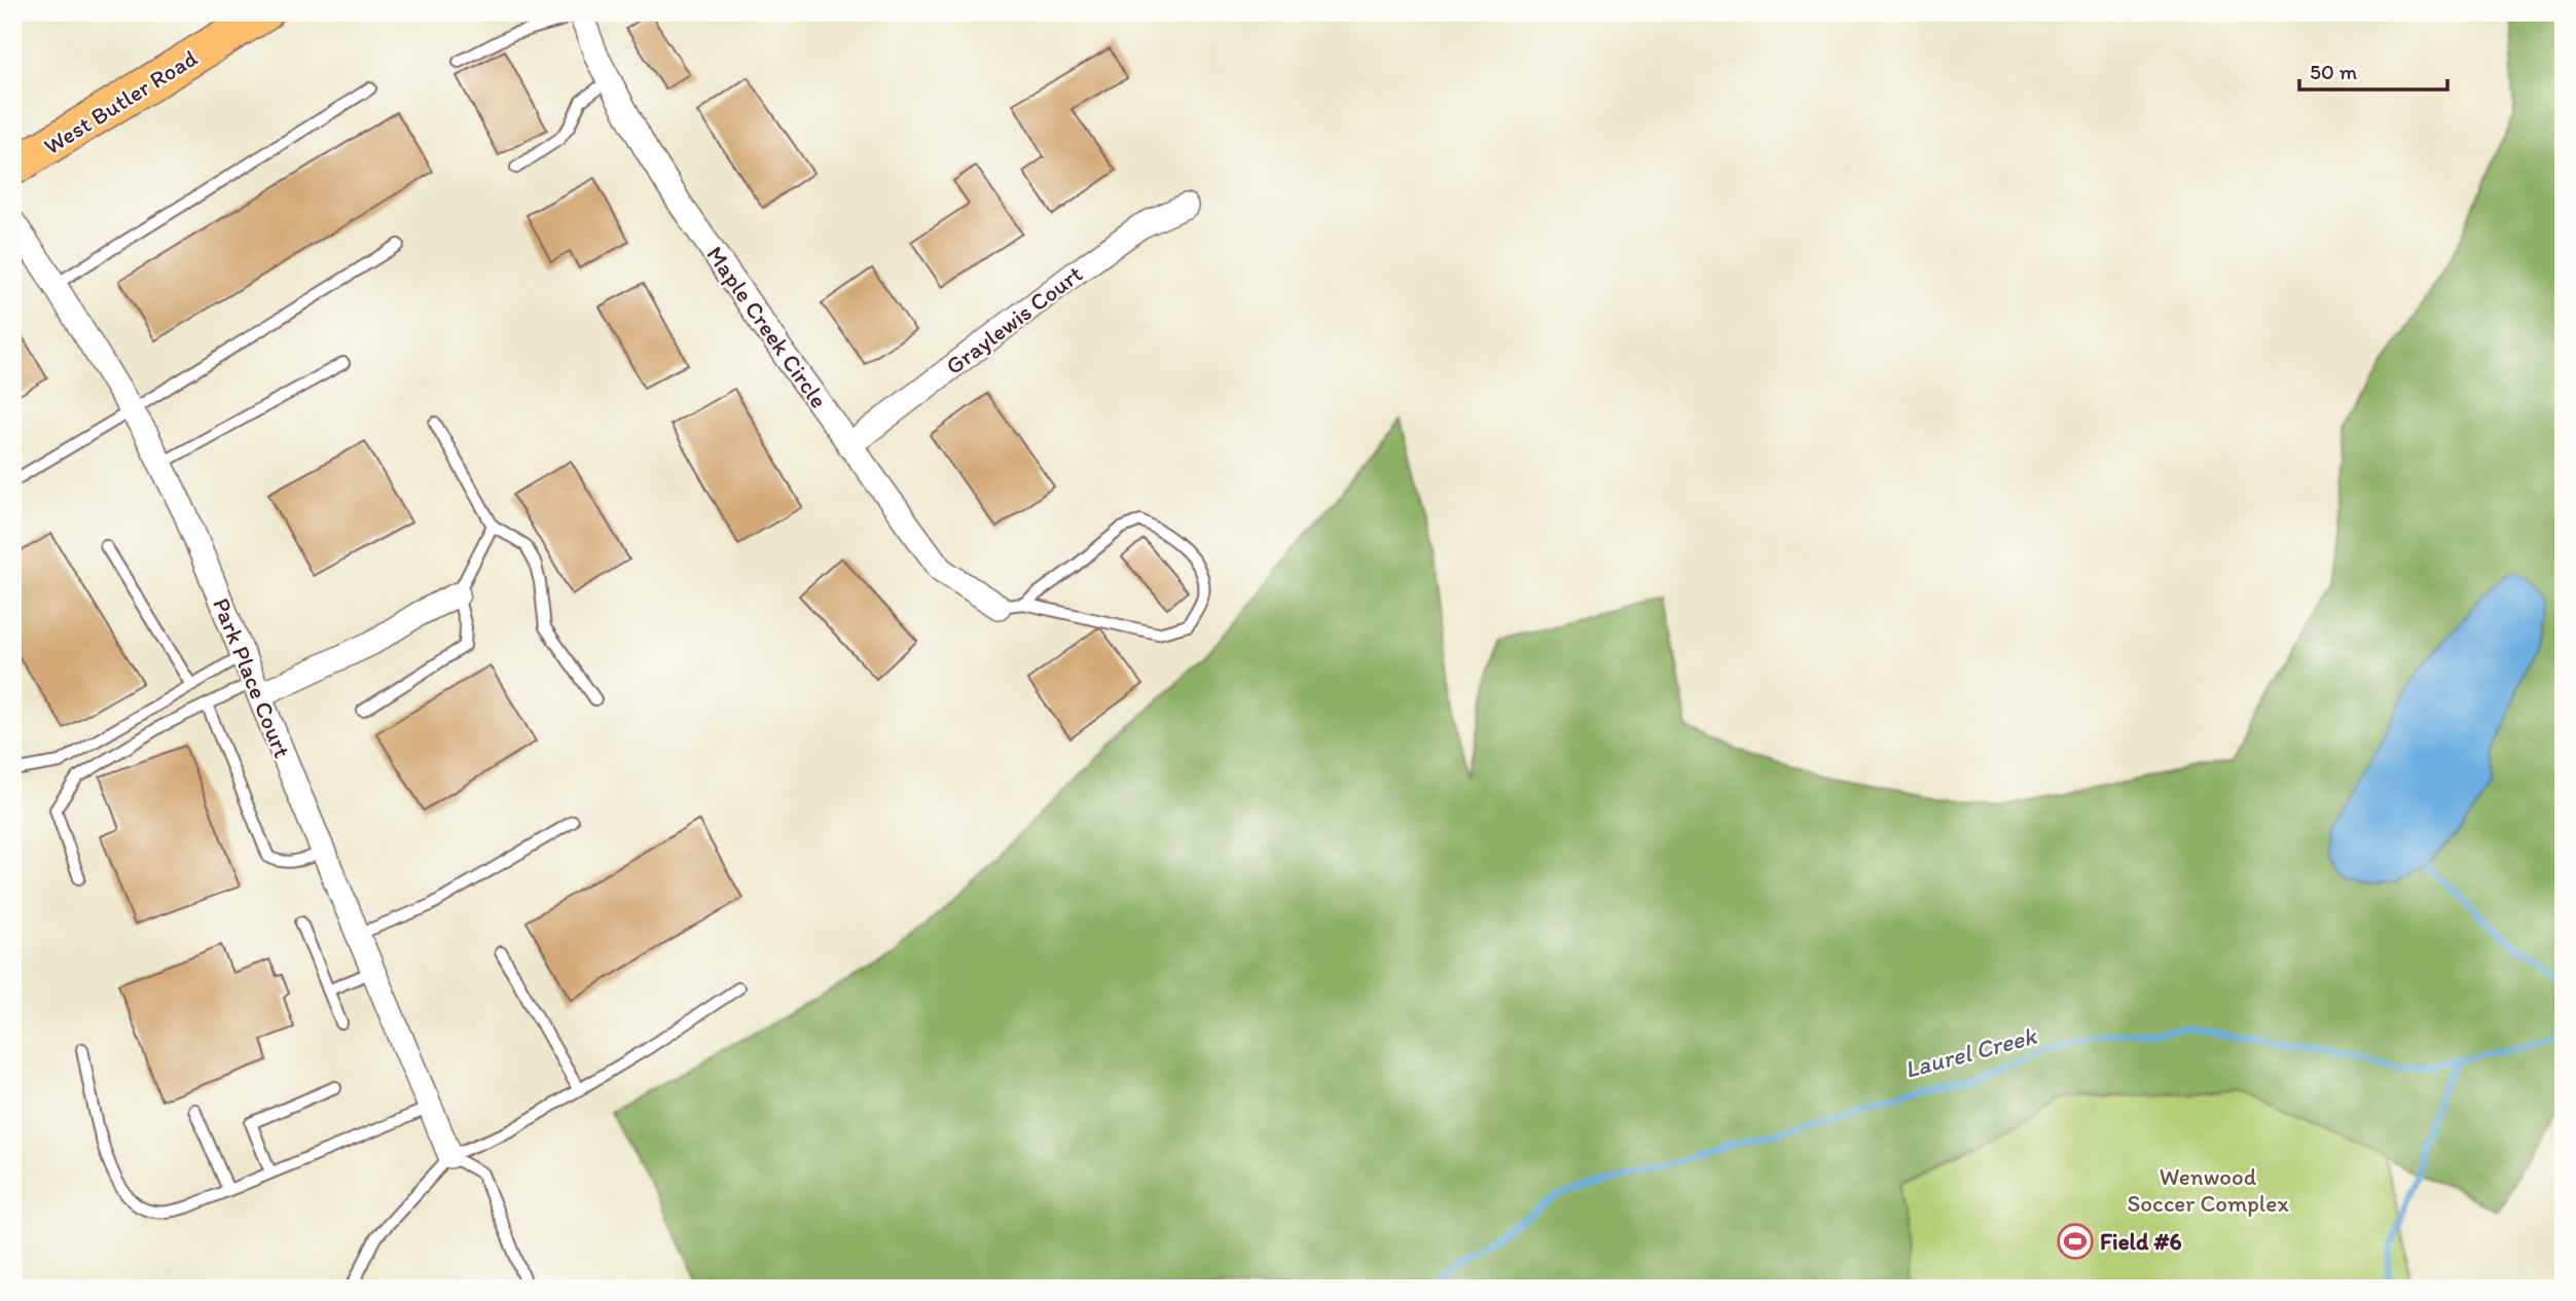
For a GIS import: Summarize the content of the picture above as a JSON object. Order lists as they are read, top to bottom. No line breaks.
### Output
{"streets":{"main road":["West Butler Road"],"street":["Graylewis Court","Maple Creek Circle","Park Place Court"]},"crossings":[["Graylewis Court","Maple Creek Circle"]],"water":["Laurel Creek"],"parks":["Wenwood Soccer Complex"],"places":{"sports":["Field #6"]},"scale_bar":"50 m"}
